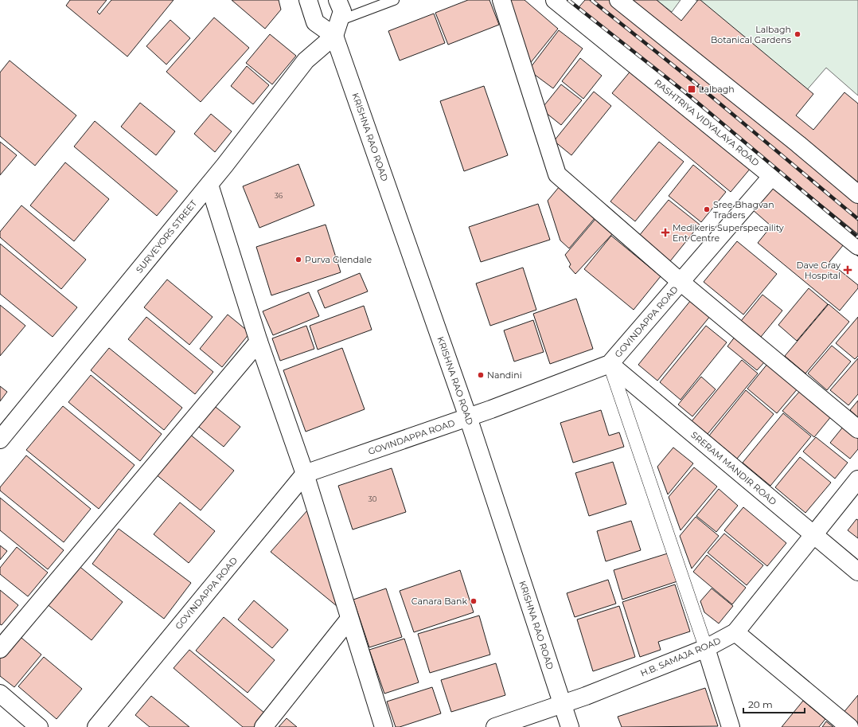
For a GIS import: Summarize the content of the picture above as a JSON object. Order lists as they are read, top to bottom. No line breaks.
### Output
{"streets":{"street":["RASHTRIYA VIDYALAYA ROAD","KRISHNA RAO ROAD","SURVEYORS STREET","GOVINDAPPA ROAD","SRERAM MANDIR ROAD","H.B. SAMAJA ROAD"]},"crossings":[["RASHTRIYA VIDYALAYA ROAD","GOVINDAPPA ROAD"],["KRISHNA RAO ROAD","SURVEYORS STREET"],["KRISHNA RAO ROAD","GOVINDAPPA ROAD"],["KRISHNA RAO ROAD","H.B. SAMAJA ROAD"],["GOVINDAPPA ROAD","SRERAM MANDIR ROAD"],["SRERAM MANDIR ROAD","H.B. SAMAJA ROAD"]],"places":{"other":["Lalbagh Botanical Gardens","Sree Bhagvan Traders","Purva Glendale","Nandini","Canara Bank"],"transit":["Lalbagh"],"health":["Medikeris Superspecaility Ent Centre","Dave Gray Hospital"]},"house_numbers":["36","30"],"scale_bar":"20 m"}
